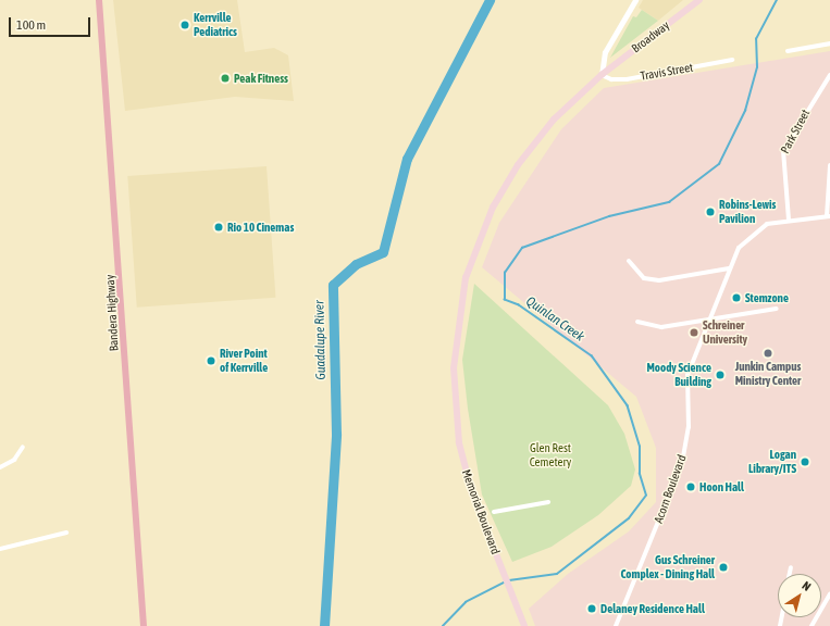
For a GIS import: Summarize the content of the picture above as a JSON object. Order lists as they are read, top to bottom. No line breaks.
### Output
{"streets":{"main road":["Broadway","Bandera Highway","Memorial Boulevard"],"street":["Travis Street","Park Street","Acorn Boulevard"]},"crossings":[["Broadway","Travis Street"],["Broadway","Memorial Boulevard"],["Travis Street","Memorial Boulevard"],["Park Street","Acorn Boulevard"]],"water":["Quinlan Creek","Guadalupe River"],"parks":["Glen Rest Cemetery"],"places":["Kerrville Pediatrics","Peak Fitness","Robins-Lewis Pavilion","Rio 10 Cinemas","Stemzone","Schreiner University","Junkin Campus Ministry Center","River Point of Kerrville","Moody Science Building","Logan Library/ITS","Hoon Hall","Gus Schreiner Complex - Dining Hall","Delaney Residence Hall"],"scale_bar":"100 m","north":"top right"}
